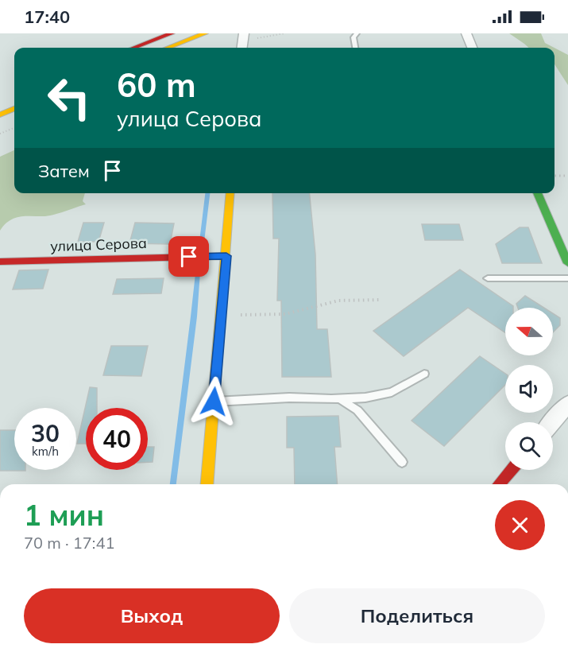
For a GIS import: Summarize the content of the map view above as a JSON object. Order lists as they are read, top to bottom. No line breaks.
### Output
{"streets":{"street":["улица Серова"]},"north":"left","page":{"status":"17:40","turn":["60 m","улица Серова"],"then":"Затем","speed":"30 km/h","limit":"40","heading":["1 мин","70 m · 17:41"],"buttons":["Выход","Поделиться"]}}
